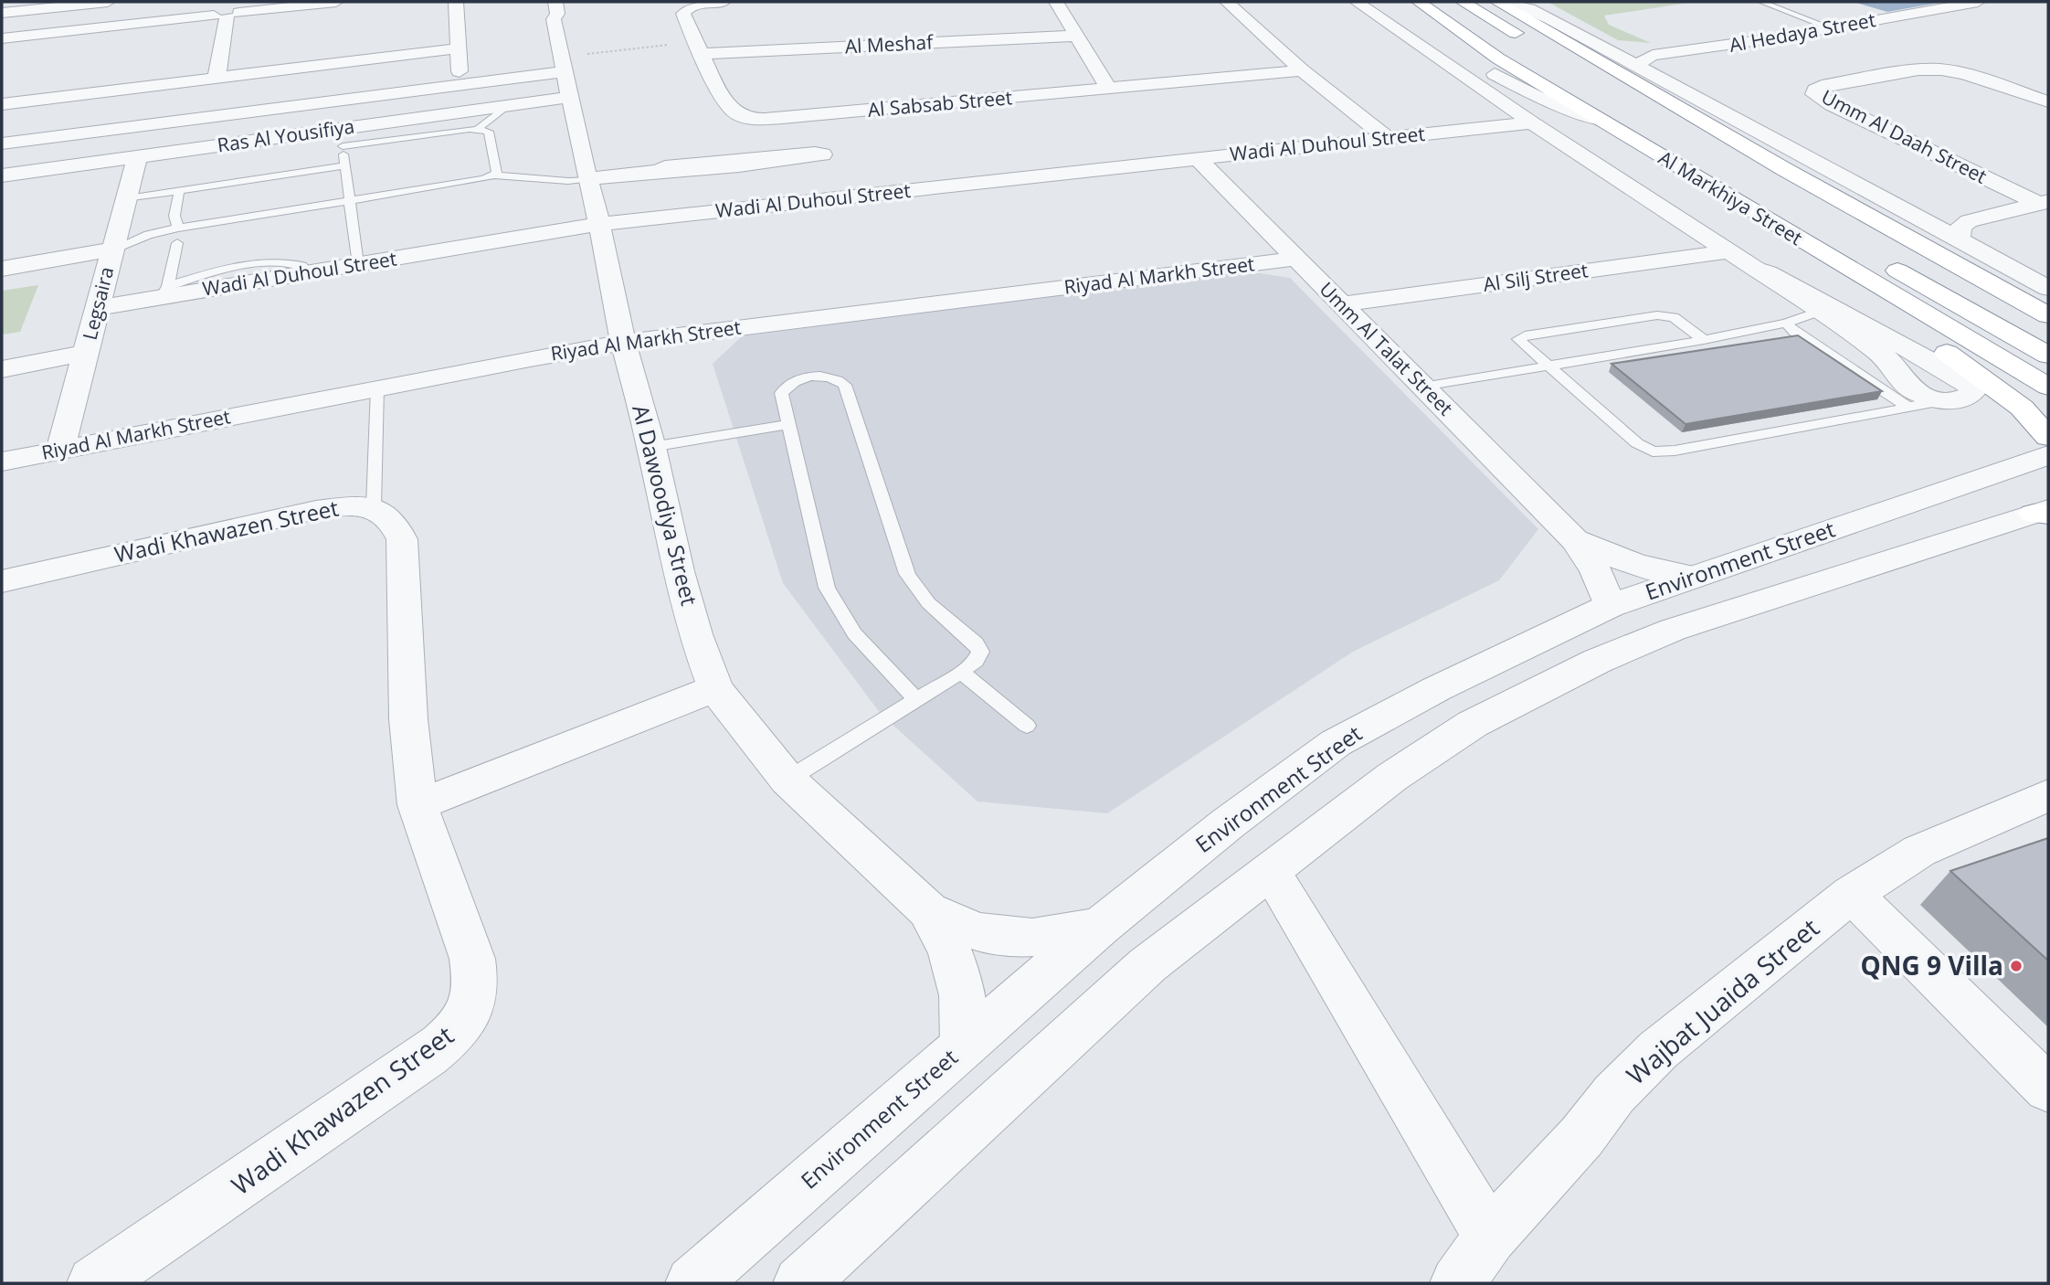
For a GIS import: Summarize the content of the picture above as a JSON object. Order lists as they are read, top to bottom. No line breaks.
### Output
{"streets":{"highway":["Al Markhiya Street"],"street":["Al Hedaya Street","Al Meshaf","Al Sabsab Street","Ras Al Yousifiya","Umm Al Daah Street","Wadi Al Duhoul Street","Riyad Al Markh Street","Al Silj Street","Legsaira","Umm Al Talat Street","Al Dawoodiya Street","Wadi Khawazen Street","Environment Street","Wajbat Juaida Street"]},"crossings":[["Al Meshaf","Al Sabsab Street"],["Ras Al Yousifiya","Legsaira"],["Ras Al Yousifiya","Al Dawoodiya Street"],["Wadi Al Duhoul Street","Al Markhiya Street"],["Wadi Al Duhoul Street","Legsaira"],["Wadi Al Duhoul Street","Umm Al Talat Street"],["Wadi Al Duhoul Street","Al Dawoodiya Street"],["Al Markhiya Street","Al Silj Street"],["Riyad Al Markh Street","Legsaira"],["Riyad Al Markh Street","Umm Al Talat Street"],["Riyad Al Markh Street","Al Dawoodiya Street"],["Al Silj Street","Umm Al Talat Street"],["Umm Al Talat Street","Environment Street"],["Al Dawoodiya Street","Environment Street"]],"places":["QNG 9 Villa"]}
